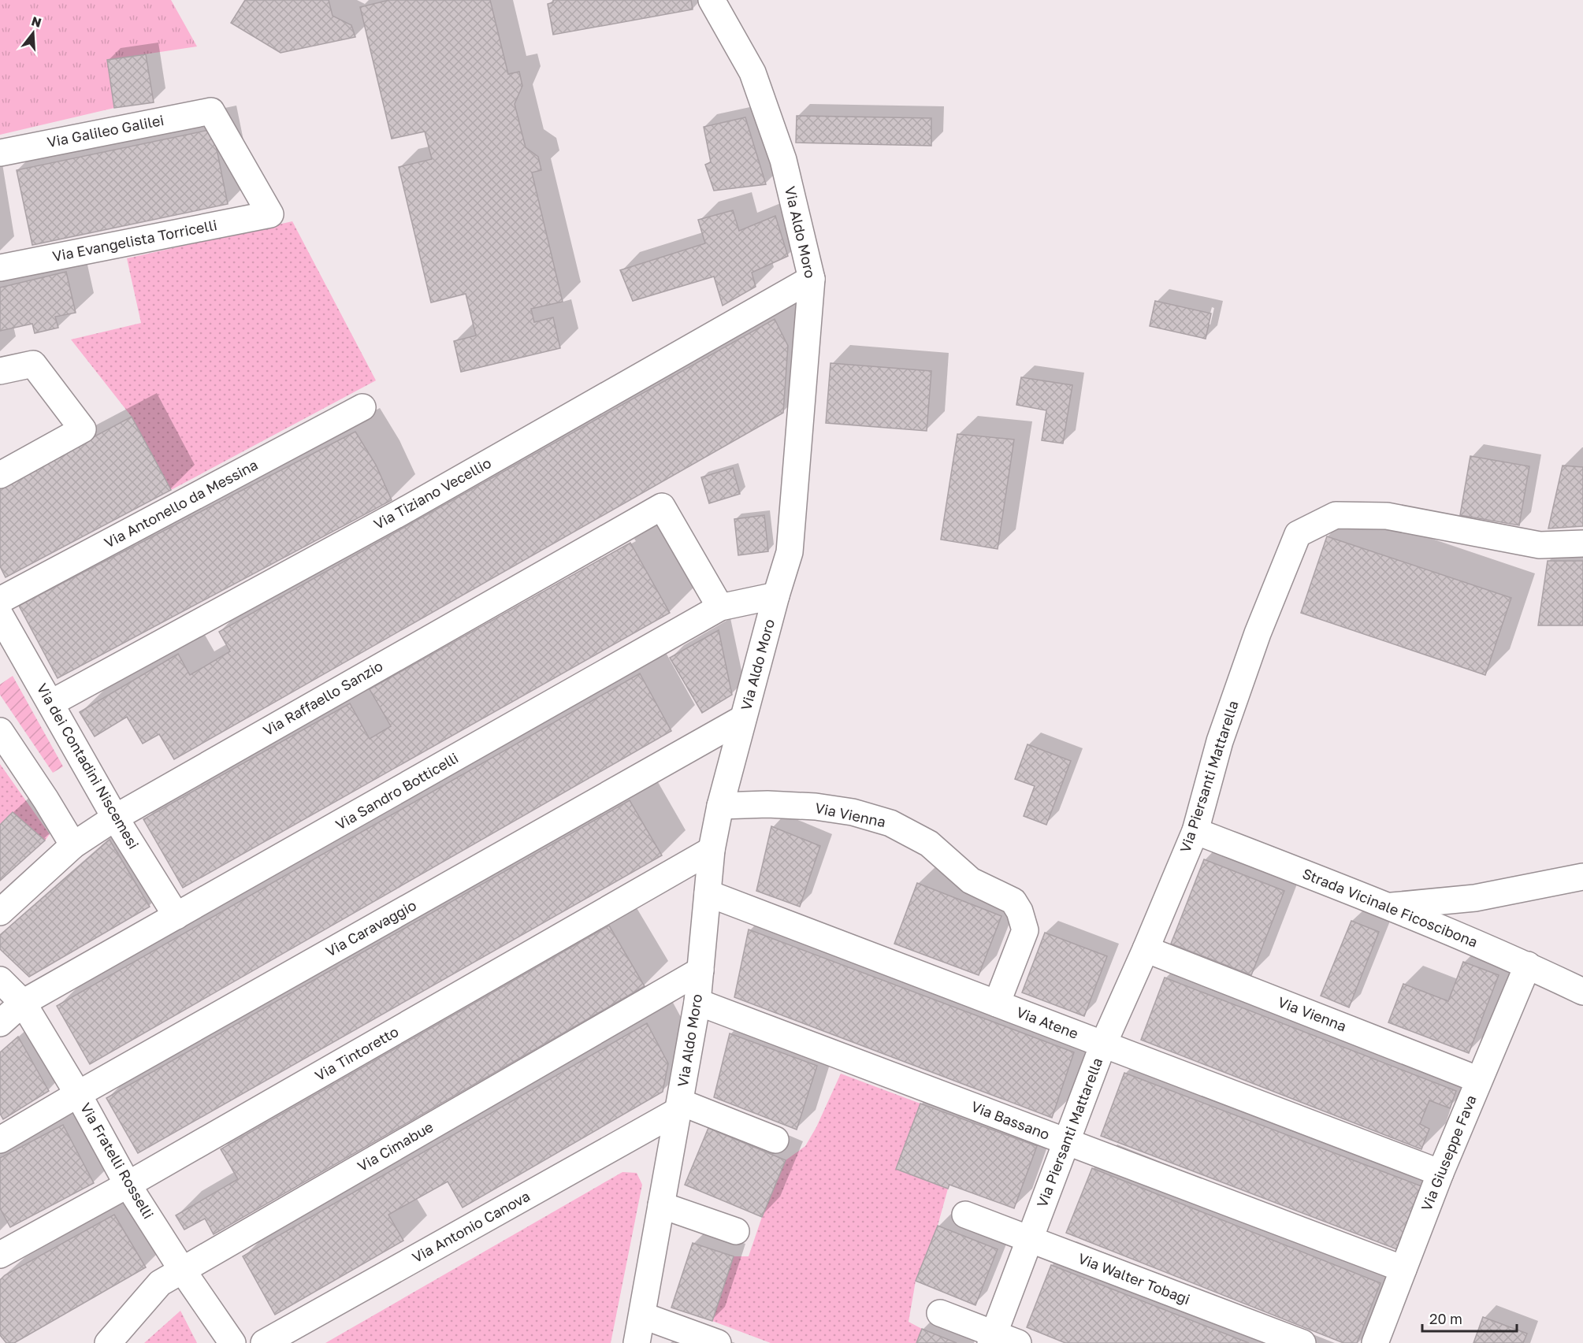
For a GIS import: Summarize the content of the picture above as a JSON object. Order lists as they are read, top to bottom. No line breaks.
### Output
{"streets":{"street":["Via Galileo Galilei","Via Aldo Moro","Via Evangelista Torricelli","Via Tiziano Vecellio","Via Antonello da Messina","Via Raffaello Sanzio","Via dei Contadini Niscemesi","Via Piersanti Mattarella","Via Sandro Botticelli","Via Vienna","Strada Vicinale Ficoscibona","Via Caravaggio","Via Atene","Via Tintoretto","Via Bassano","Via Cimabue","Via Giuseppe Fava","Via Fratelli Rosselli","Via Antonio Canova","Via Walter Tobagi"]},"crossings":[["Via Galileo Galilei","Via Evangelista Torricelli"],["Via Aldo Moro","Via Tiziano Vecellio"],["Via Aldo Moro","Via Sandro Botticelli"],["Via Aldo Moro","Via Vienna"],["Via Aldo Moro","Via Caravaggio"],["Via Aldo Moro","Via Atene"],["Via Aldo Moro","Via Tintoretto"],["Via Aldo Moro","Via Bassano"],["Via Aldo Moro","Via Cimabue"],["Via Aldo Moro","Via Antonio Canova"],["Via Tiziano Vecellio","Via dei Contadini Niscemesi"],["Via Raffaello Sanzio","Via dei Contadini Niscemesi"],["Via Raffaello Sanzio","Via Sandro Botticelli"],["Via dei Contadini Niscemesi","Via Sandro Botticelli"],["Via Piersanti Mattarella","Via Vienna"],["Via Piersanti Mattarella","Strada Vicinale Ficoscibona"],["Via Piersanti Mattarella","Via Atene"],["Via Piersanti Mattarella","Via Bassano"],["Via Piersanti Mattarella","Via Walter Tobagi"],["Via Sandro Botticelli","Via Fratelli Rosselli"],["Via Vienna","Via Atene"],["Via Vienna","Via Giuseppe Fava"],["Strada Vicinale Ficoscibona","Via Giuseppe Fava"],["Via Caravaggio","Via Fratelli Rosselli"],["Via Atene","Via Giuseppe Fava"],["Via Tintoretto","Via Fratelli Rosselli"],["Via Bassano","Via Giuseppe Fava"],["Via Cimabue","Via Fratelli Rosselli"]],"scale_bar":"20 m","north":"top"}
